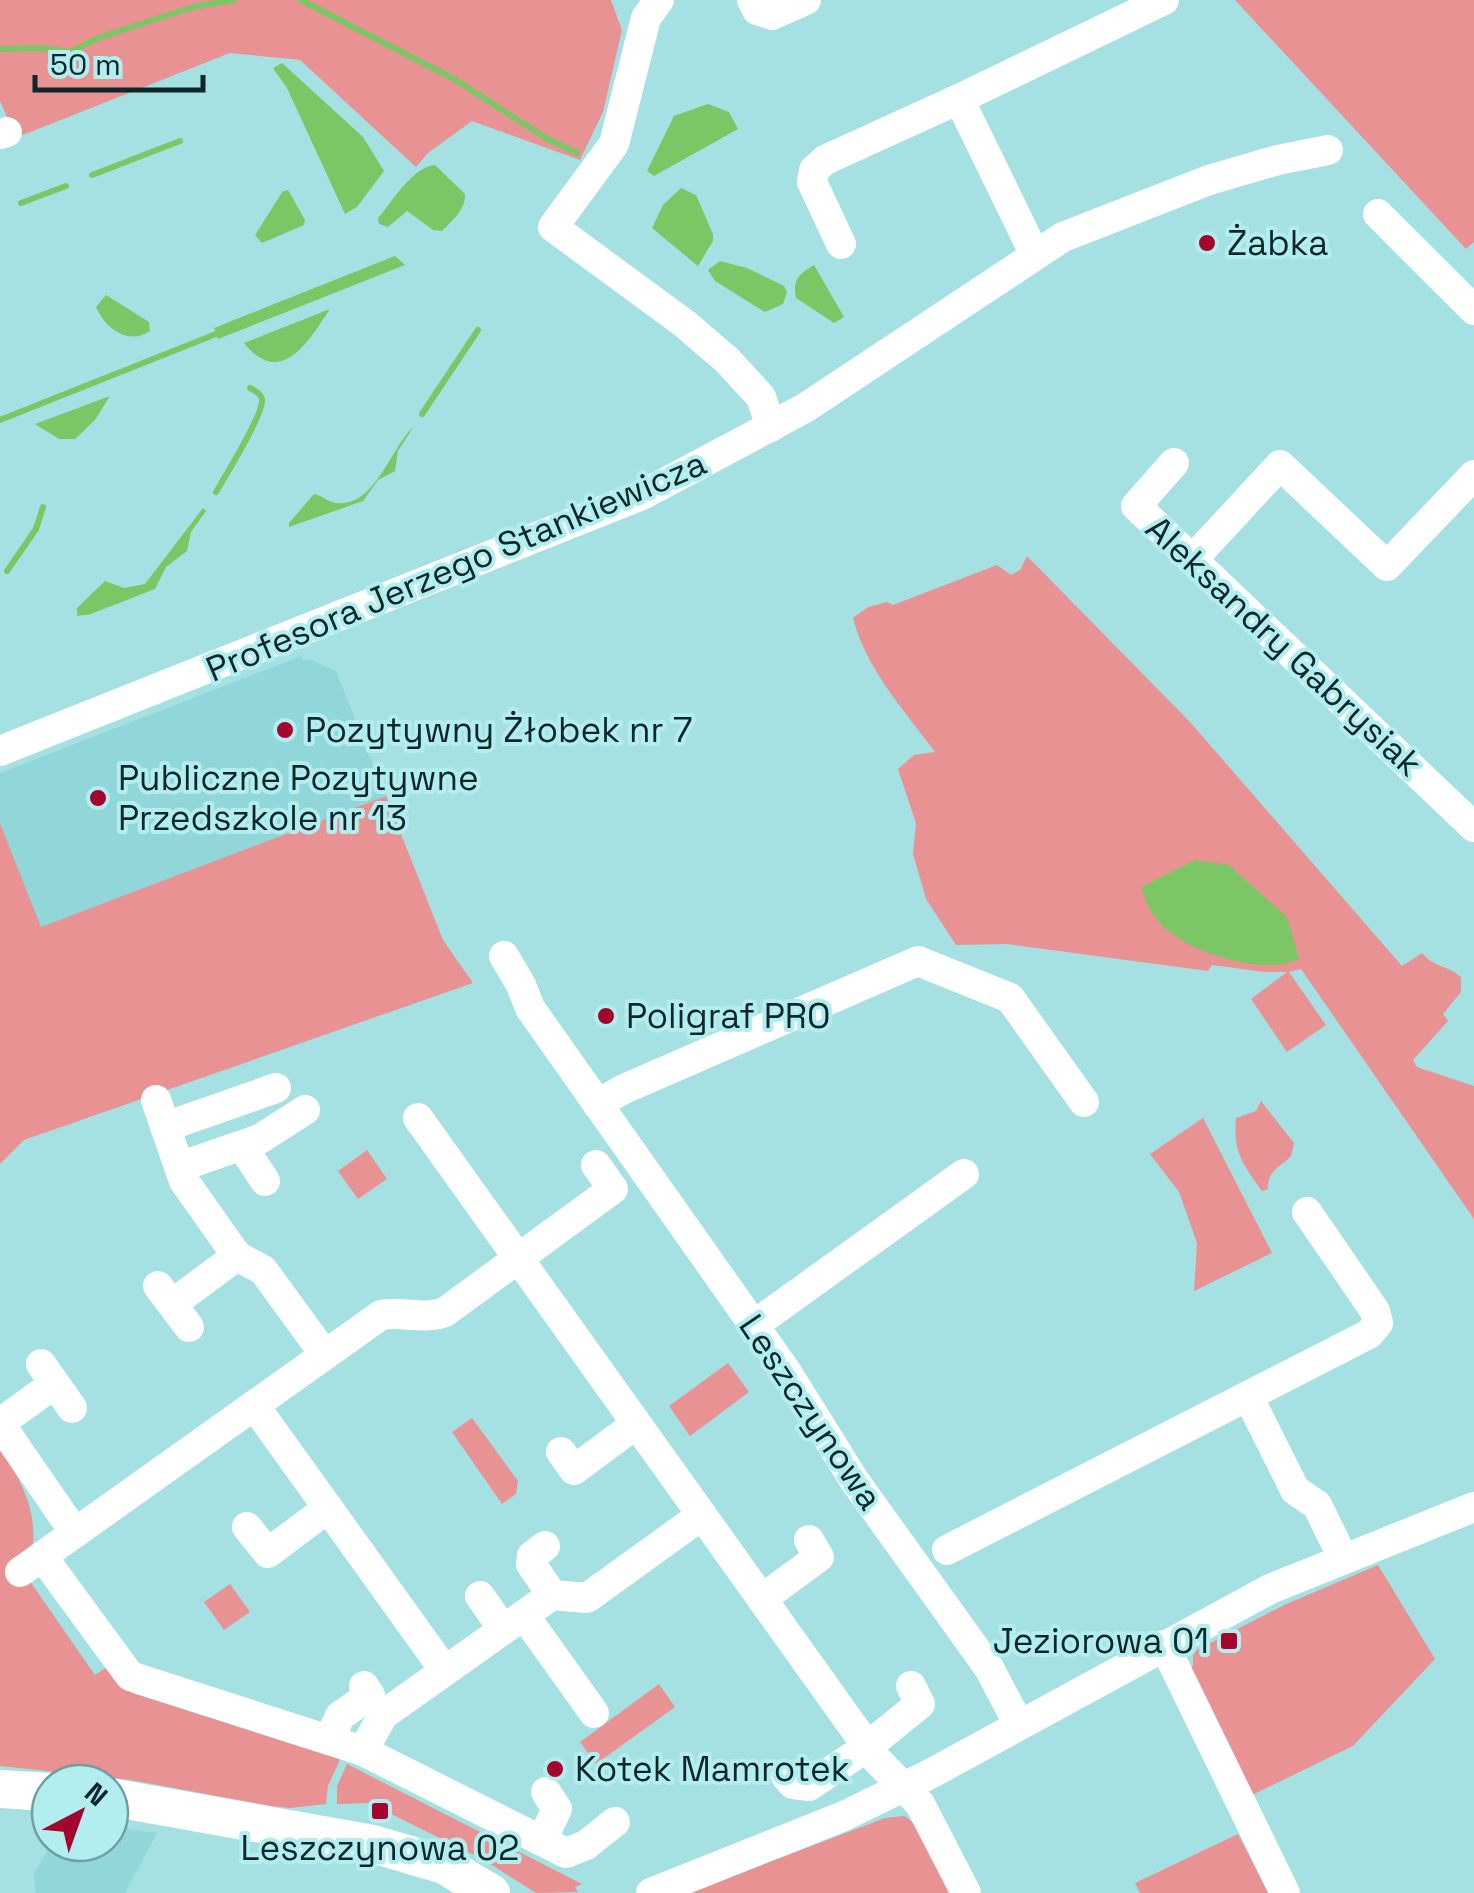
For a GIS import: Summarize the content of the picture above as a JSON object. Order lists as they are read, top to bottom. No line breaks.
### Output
{"streets":{"street":["Profesora Jerzego Stankiewicza","Aleksandry Gabrysiak","Leszczynowa"]},"places":{"other":["Żabka","Pozytywny Żłobek nr 7","Publiczne Pozytywne Przedszkole nr 13","Poligraf PRO","Kotek Mamrotek"],"transit":["Jeziorowa 01","Leszczynowa 02"]},"scale_bar":"50 m","north":"top right"}
